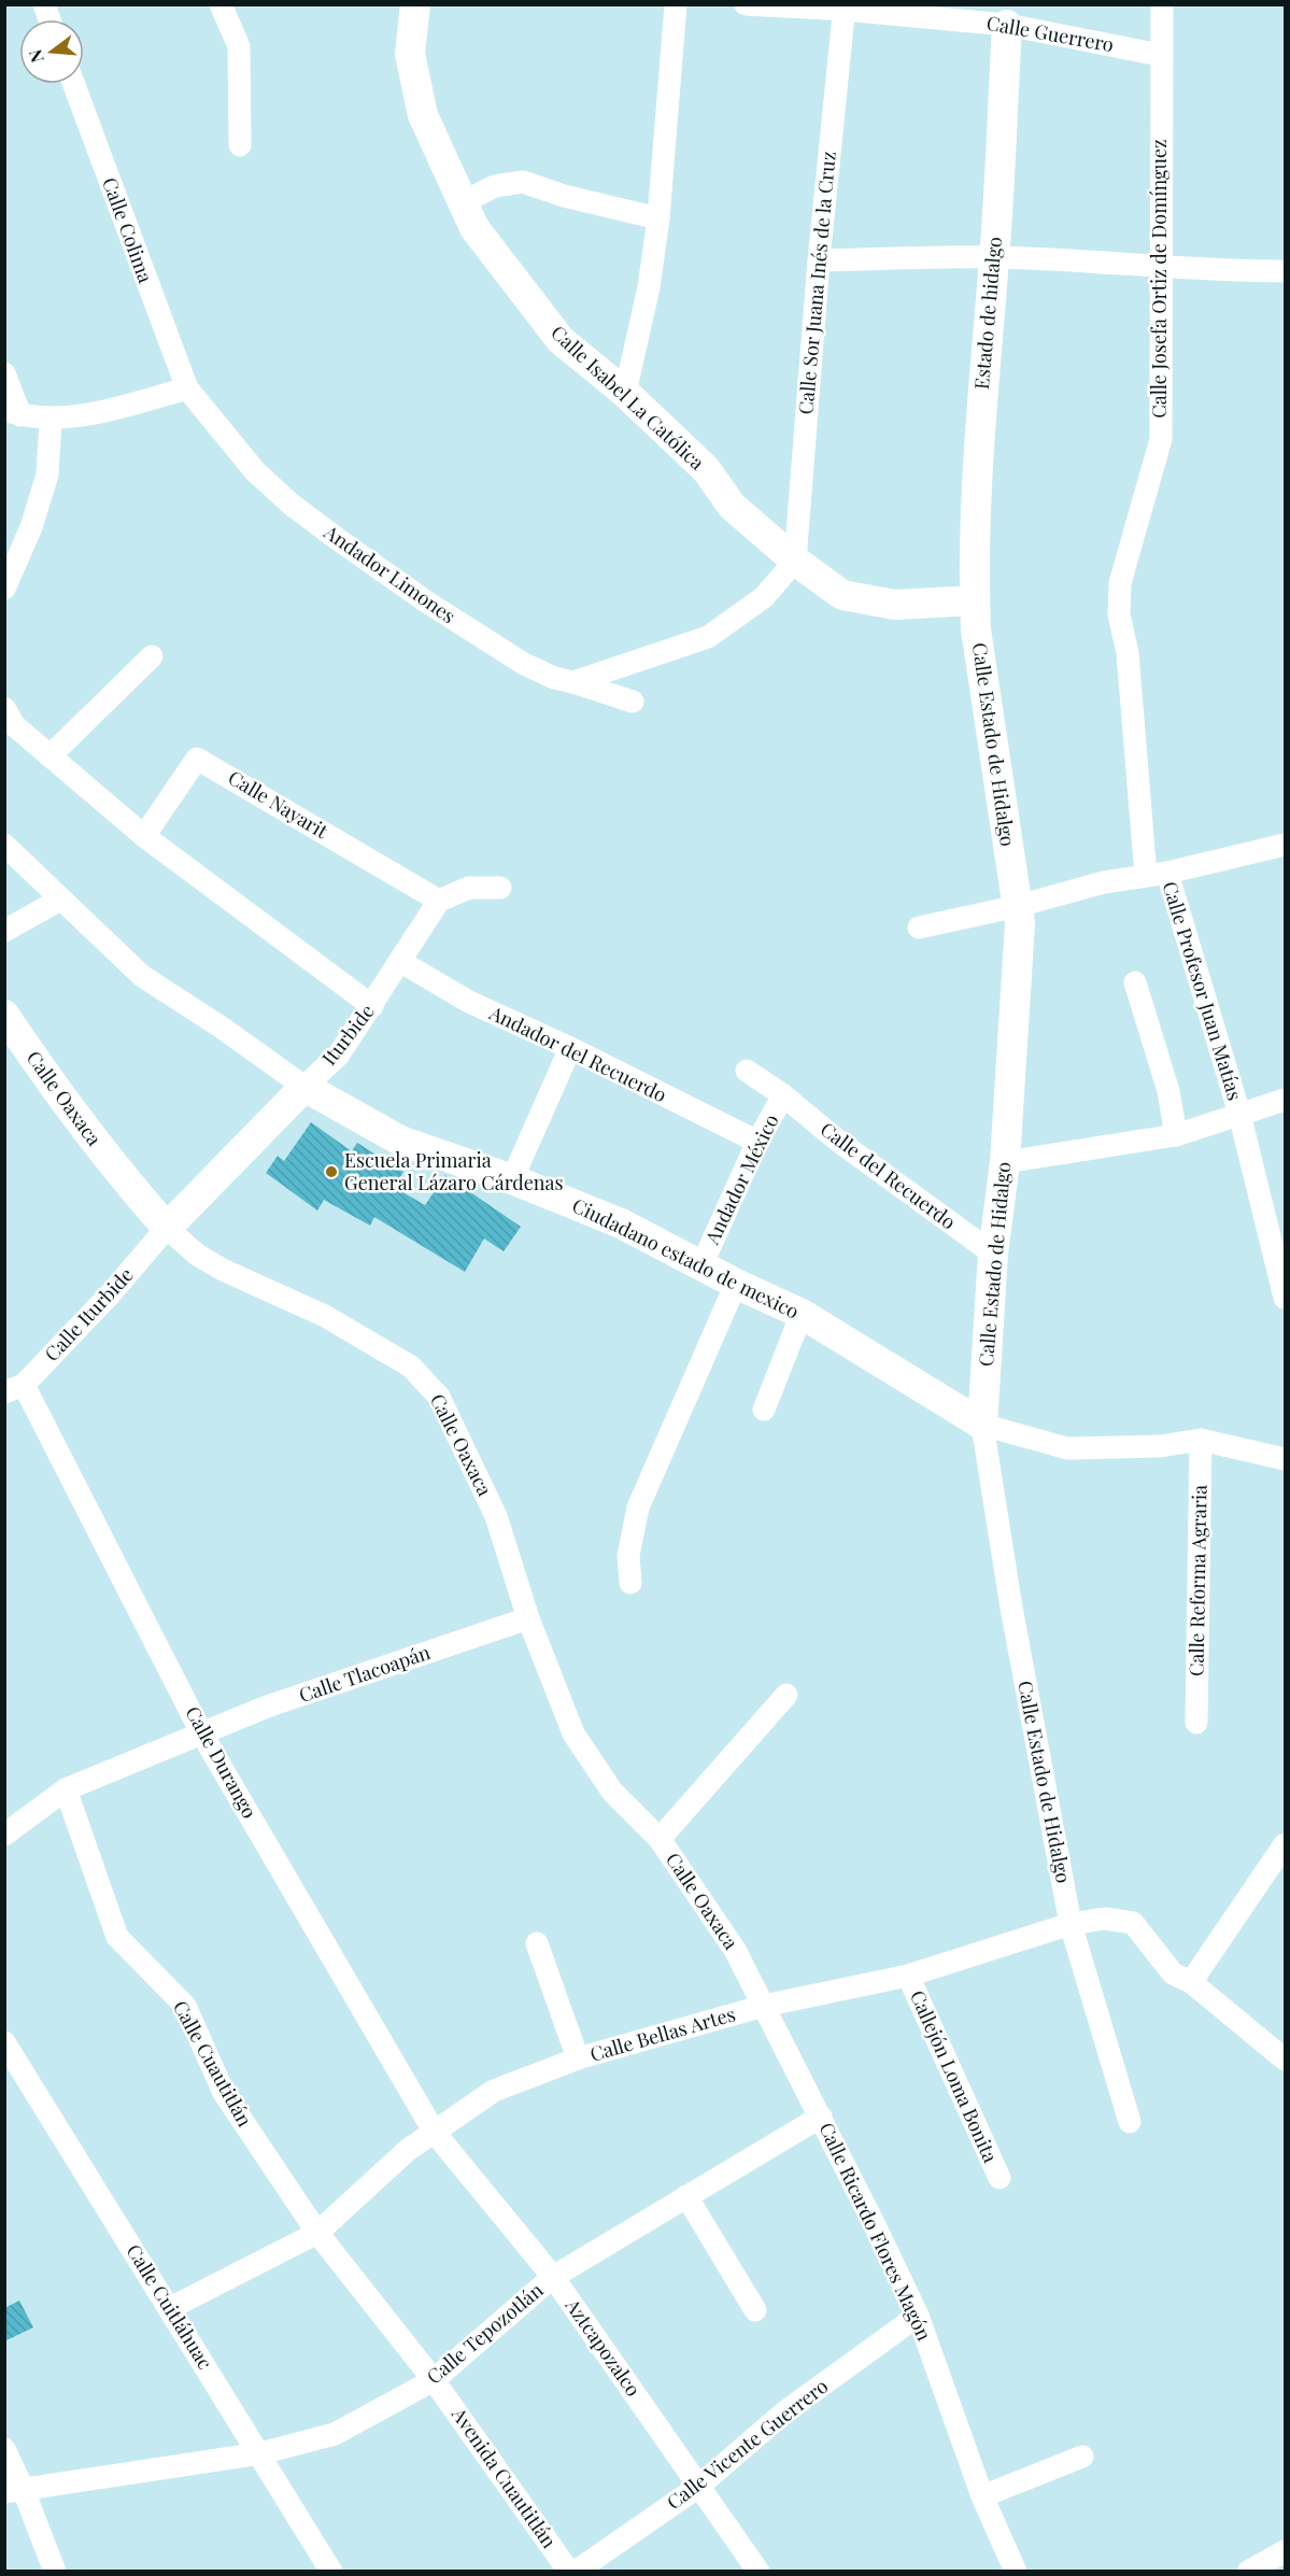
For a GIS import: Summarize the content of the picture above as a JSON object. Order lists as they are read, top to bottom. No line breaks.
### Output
{"streets":{"street":["Calle Guerrero","Calle Colima","Calle Josefa Ortiz de Domínguez","Calle Sor Juana Inés de la Cruz","Estado de hidalgo","Calle Isabel La Católica","Andador Limones","Calle Estado de Hidalgo","Calle Nayarit","Calle Profesor Juan Matías","Iturbide","Andador del Recuerdo","Calle Oaxaca","Calle del Recuerdo","Andador México","Ciudadano estado de mexico","Calle Iturbide","Calle Reforma Agraria","Calle Tlacoapán","Calle Durango","Calle Bellas Artes","Calle Cuautitlán","Callejón Loma Bonita","Calle Ricardo Flores Magón","Calle Cuitláhuac","Calle Tepozotlán","Aztcapozalco","Calle Vicente Guerrero","Avenida Cuautitlán"]},"crossings":[["Calle Guerrero","Calle Josefa Ortiz de Domínguez"],["Calle Guerrero","Calle Sor Juana Inés de la Cruz"],["Calle Guerrero","Estado de hidalgo"],["Calle Colima","Andador Limones"],["Calle Josefa Ortiz de Domínguez","Calle Profesor Juan Matías"],["Calle Sor Juana Inés de la Cruz","Calle Isabel La Católica"],["Estado de hidalgo","Calle Isabel La Católica"],["Estado de hidalgo","Calle Estado de Hidalgo"],["Calle Isabel La Católica","Calle Estado de Hidalgo"],["Calle Estado de Hidalgo","Calle del Recuerdo"],["Calle Estado de Hidalgo","Ciudadano estado de mexico"],["Calle Estado de Hidalgo","Calle Bellas Artes"],["Calle Nayarit","Iturbide"],["Iturbide","Andador del Recuerdo"],["Iturbide","Calle Oaxaca"],["Iturbide","Ciudadano estado de mexico"],["Iturbide","Calle Iturbide"],["Andador del Recuerdo","Andador México"],["Calle Oaxaca","Calle Iturbide"],["Calle Oaxaca","Calle Tlacoapán"],["Calle Oaxaca","Calle Bellas Artes"],["Calle Oaxaca","Calle Ricardo Flores Magón"],["Calle del Recuerdo","Andador México"],["Andador México","Ciudadano estado de mexico"],["Ciudadano estado de mexico","Calle Reforma Agraria"],["Calle Iturbide","Calle Durango"],["Calle Tlacoapán","Calle Durango"],["Calle Tlacoapán","Calle Cuautitlán"],["Calle Durango","Calle Bellas Artes"],["Calle Durango","Aztcapozalco"],["Calle Bellas Artes","Calle Cuautitlán"],["Calle Bellas Artes","Callejón Loma Bonita"],["Calle Bellas Artes","Calle Ricardo Flores Magón"],["Calle Bellas Artes","Calle Cuitláhuac"],["Calle Bellas Artes","Aztcapozalco"],["Calle Bellas Artes","Avenida Cuautitlán"],["Calle Cuautitlán","Avenida Cuautitlán"],["Calle Ricardo Flores Magón","Calle Tepozotlán"],["Calle Ricardo Flores Magón","Calle Vicente Guerrero"],["Calle Cuitláhuac","Calle Tepozotlán"],["Calle Tepozotlán","Aztcapozalco"],["Calle Tepozotlán","Avenida Cuautitlán"],["Aztcapozalco","Calle Vicente Guerrero"]],"places":["Escuela Primaria General Lázaro Cárdenas"],"north":"left"}
